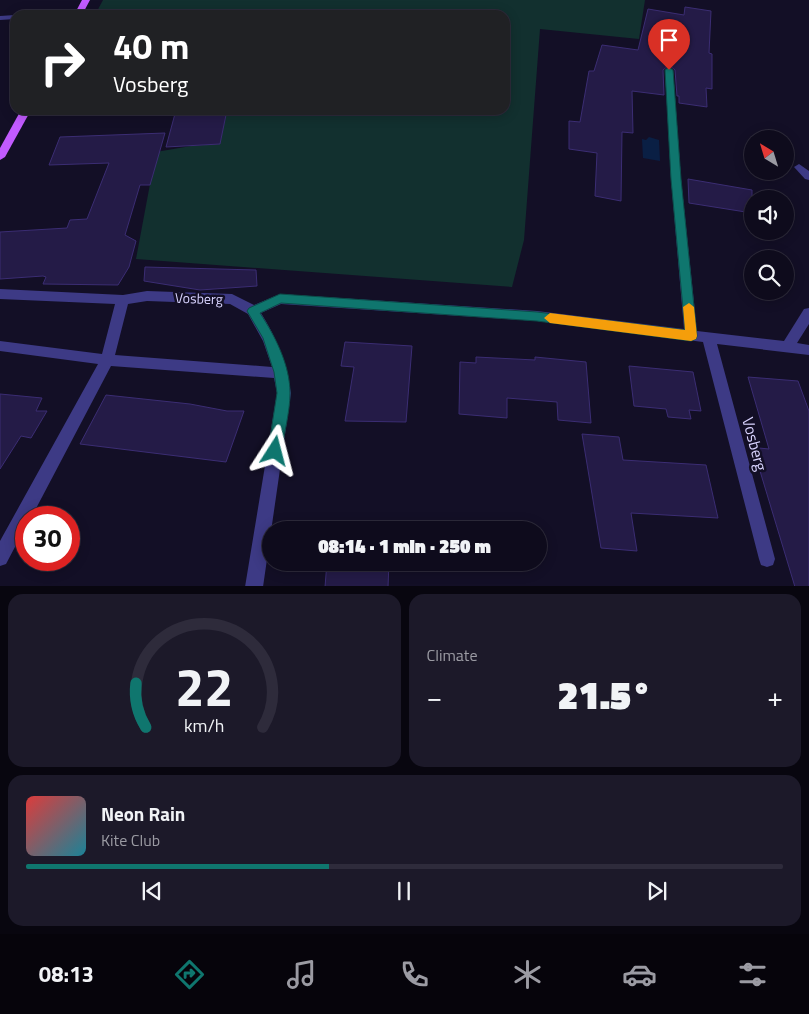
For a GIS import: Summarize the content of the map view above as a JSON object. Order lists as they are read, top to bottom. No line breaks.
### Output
{"streets":{"street":["Vosberg"]},"north":"top left","page":{"turn":["40 m","Vosberg"],"limit":"30","trip":"08:14 · 1 min · 250 m","tile":"Climate","heat":["−","21.5°","+"],"song":["Neon Rain","Kite Club"],"tabs":"08:13","gauge":["22","km/h"]}}
